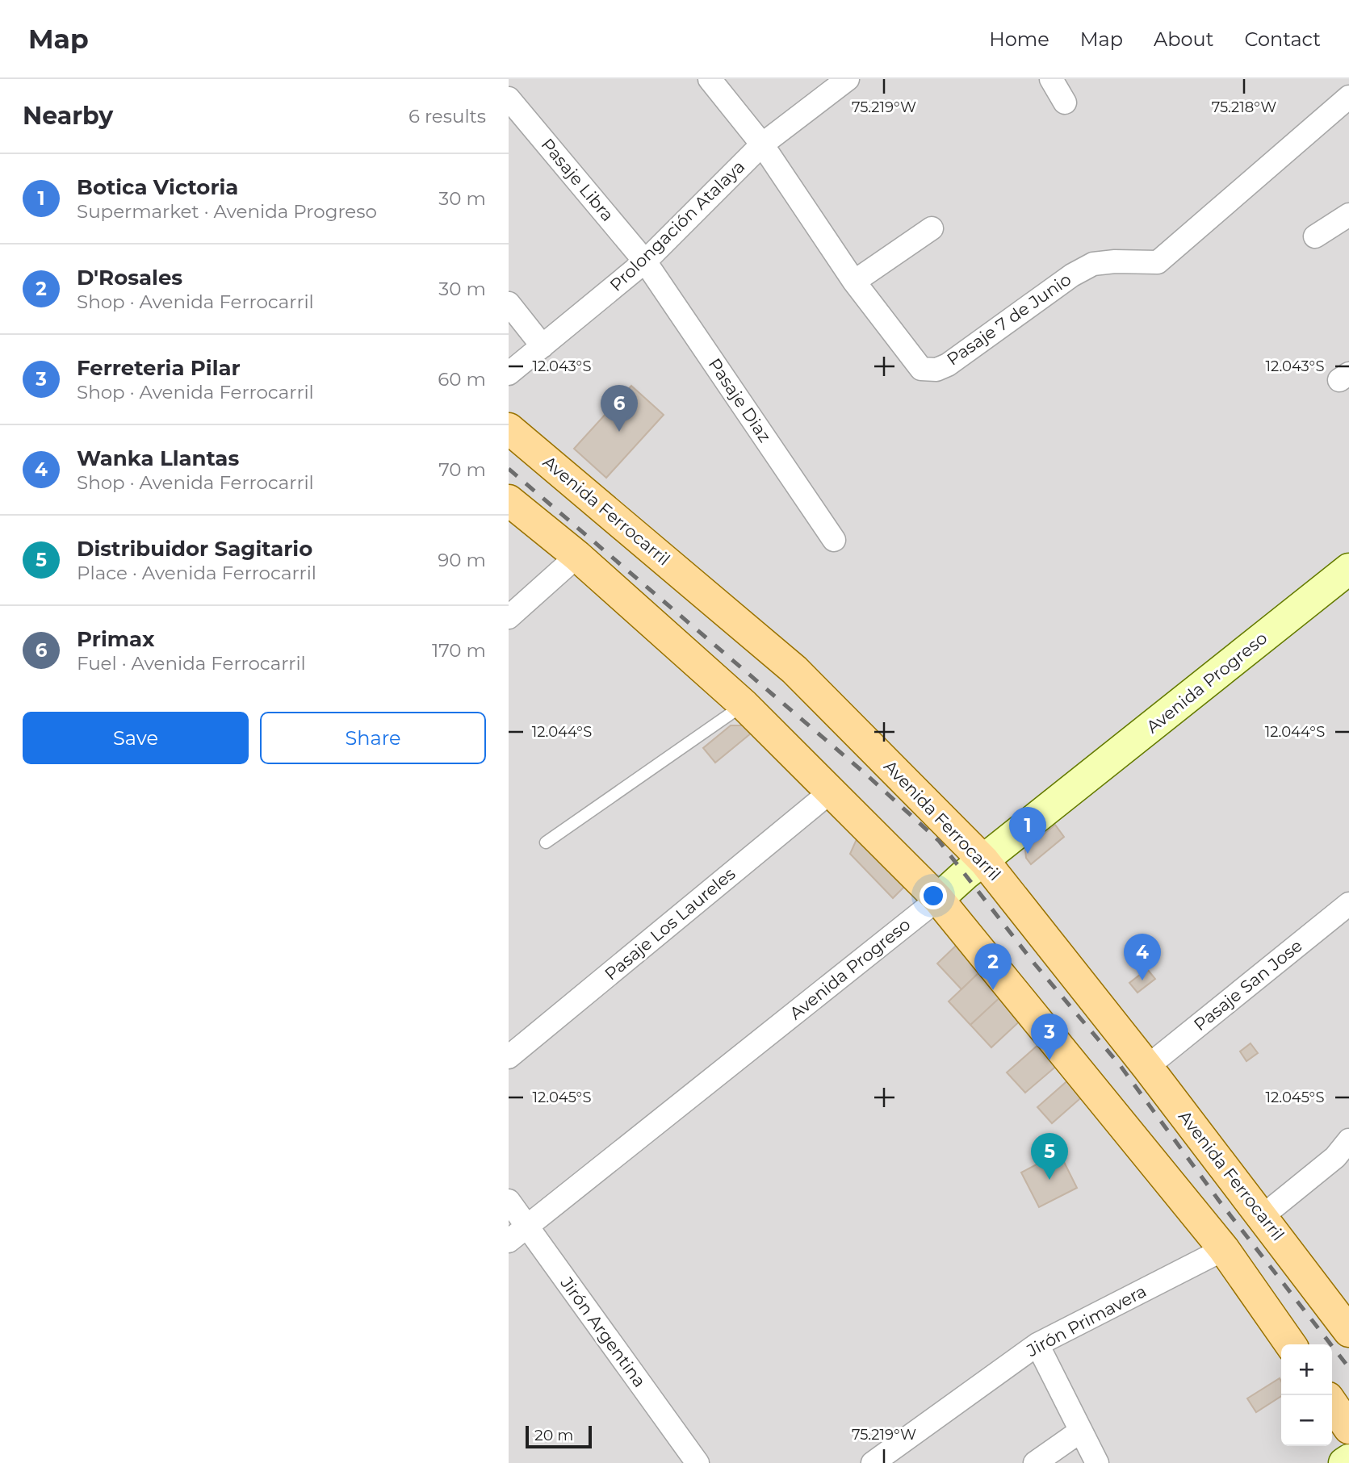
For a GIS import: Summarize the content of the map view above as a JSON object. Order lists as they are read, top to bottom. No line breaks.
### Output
{"streets":{"main road":["Avenida Ferrocarril"],"street":["Pasaje Libra","Prolongación Atalaya","Pasaje 7 de Junio","Pasaje Diaz","Avenida Progreso","Pasaje Los Laureles","Pasaje San Jose","Jirón Primavera","Jirón Argentina"]},"crossings":[["Pasaje Libra","Prolongación Atalaya"],["Pasaje Libra","Pasaje Diaz"],["Prolongación Atalaya","Pasaje 7 de Junio"],["Prolongación Atalaya","Pasaje Diaz"],["Avenida Ferrocarril","Avenida Progreso"],["Avenida Ferrocarril","Pasaje San Jose"],["Avenida Progreso","Jirón Argentina"]],"scale_bar":"20 m","page":{"header":"Map","nav":["Home","Map","About","Contact"],"heading":["Nearby","6 results"],"list":[{"mark":"1","name":"Botica Victoria","note":"Supermarket · Avenida Progreso","value":"30 m"},{"mark":"2","name":"D'Rosales","note":"Shop · Avenida Ferrocarril","value":"30 m"},{"mark":"3","name":"Ferreteria Pilar","note":"Shop · Avenida Ferrocarril","value":"60 m"},{"mark":"4","name":"Wanka Llantas","note":"Shop · Avenida Ferrocarril","value":"70 m"},{"mark":"5","name":"Distribuidor Sagitario","note":"Place · Avenida Ferrocarril","value":"90 m"},{"mark":"6","name":"Primax","note":"Fuel · Avenida Ferrocarril","value":"170 m"}],"pins":["6","1","4","2","3","5"],"buttons":["Save","Share"],"map_buttons":["+","−"],"scale":"20 m"},"coordinates":["75.219°W","75.218°W","12.043°S","12.044°S","12.045°S"]}
